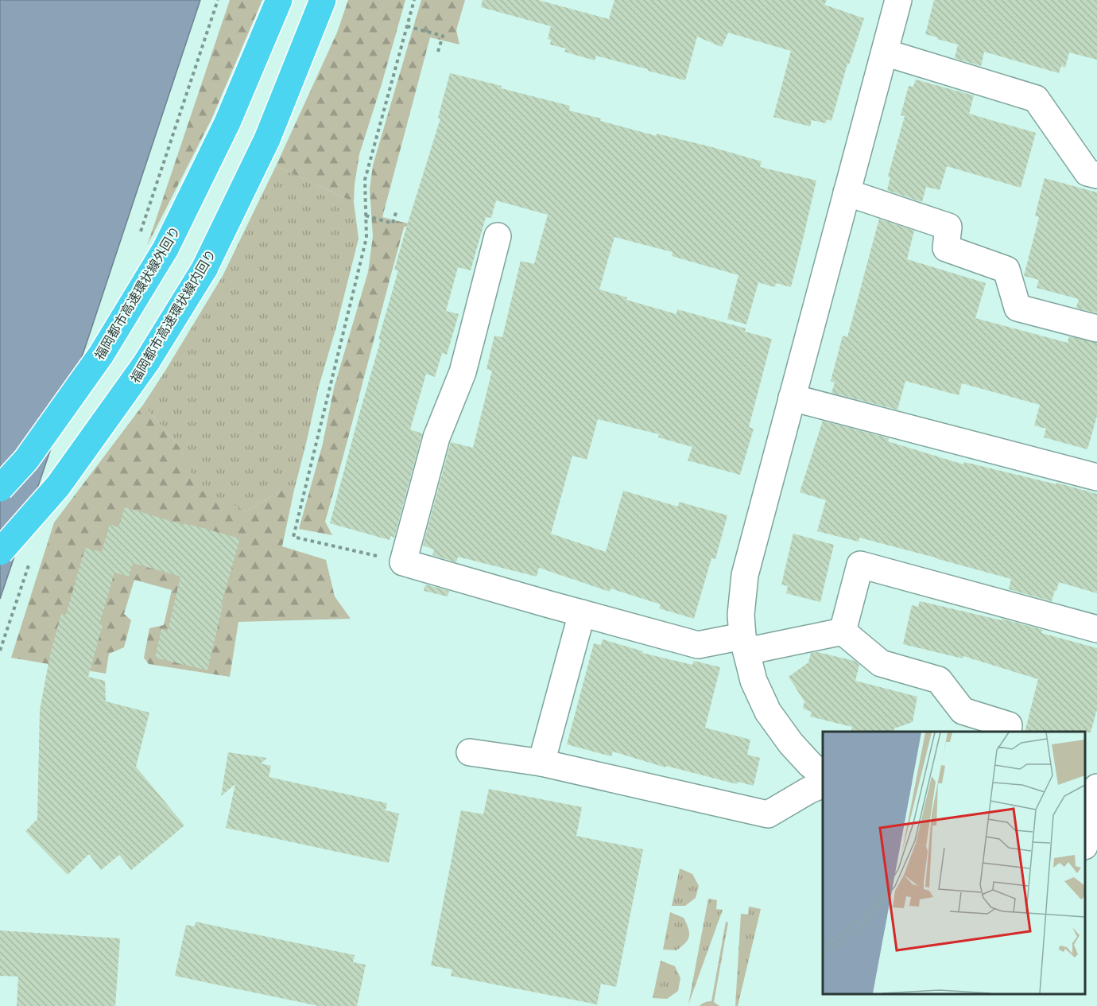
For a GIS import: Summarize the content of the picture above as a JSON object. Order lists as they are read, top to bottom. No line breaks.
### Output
{"streets":{"highway":["福岡都市高速環状線外回り","福岡都市高速環状線内回り"]}}
